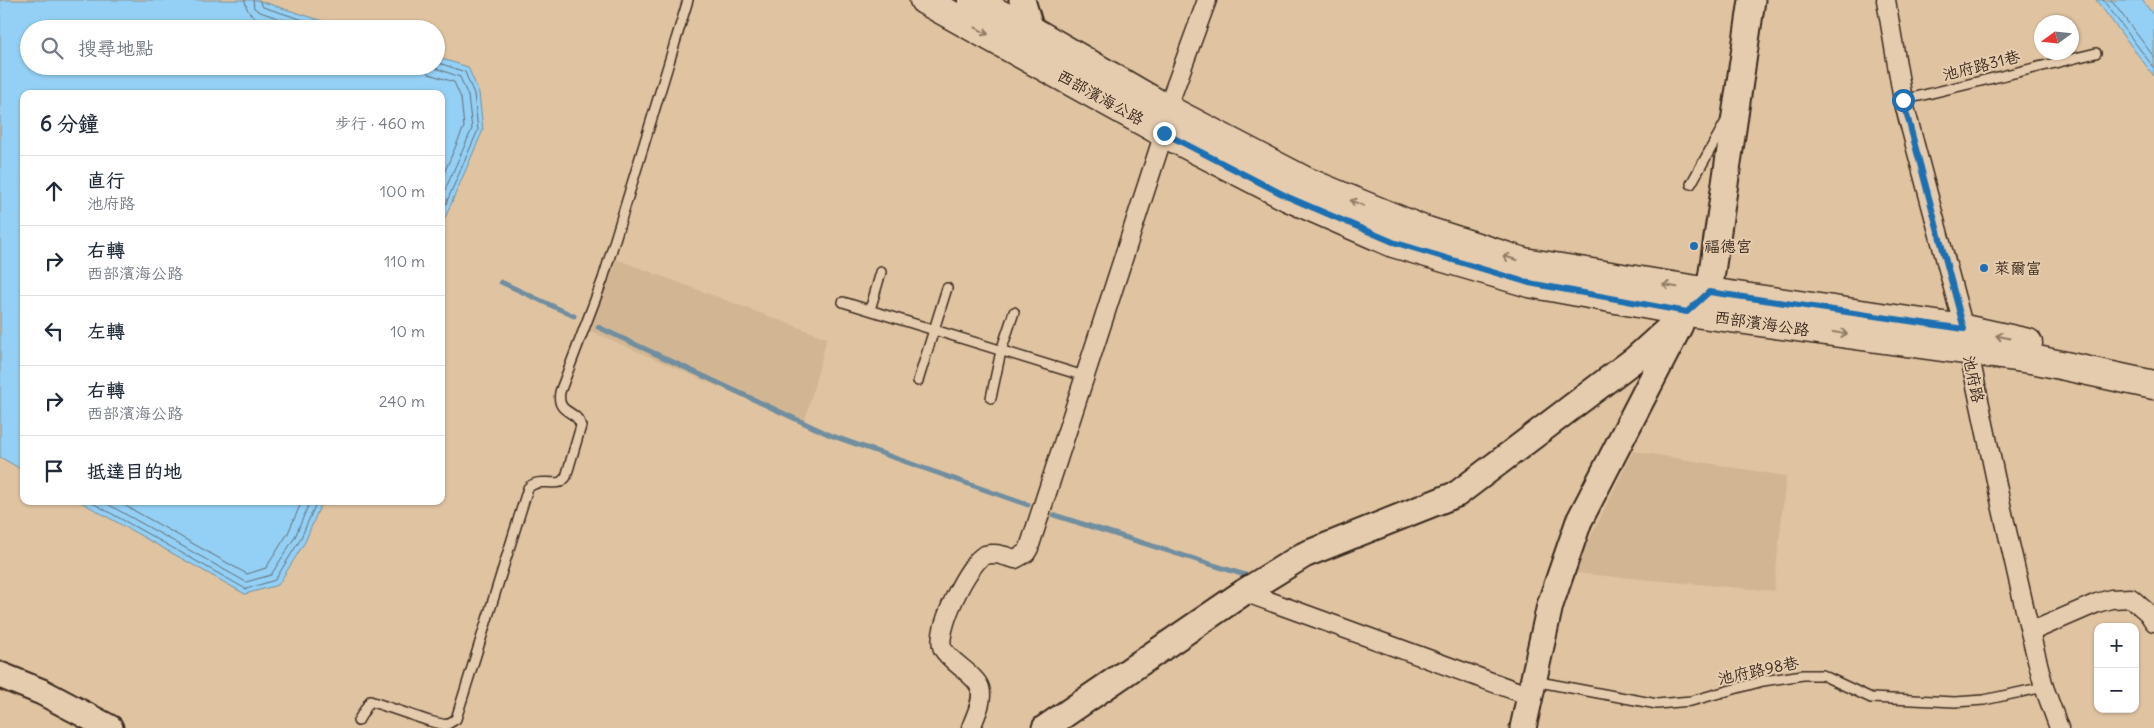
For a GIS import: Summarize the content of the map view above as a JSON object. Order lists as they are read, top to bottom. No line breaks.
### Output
{"streets":{"main road":["西部濱海公路"],"street":["池府路"],"lane":["池府路31巷","池府路98巷"]},"crossings":[["池府路31巷","池府路"],["西部濱海公路","池府路"],["池府路","池府路98巷"]],"places":["福德宮","萊爾富"],"north":"left","page":{"search":"搜尋地點","heading":["6 分鐘","步行 · 460 m"],"list":[["直行","池府路","100 m"],["右轉","西部濱海公路","110 m"],["左轉","10 m"],["右轉","西部濱海公路","240 m"],"抵達目的地"],"map_buttons":["+","−"]}}
